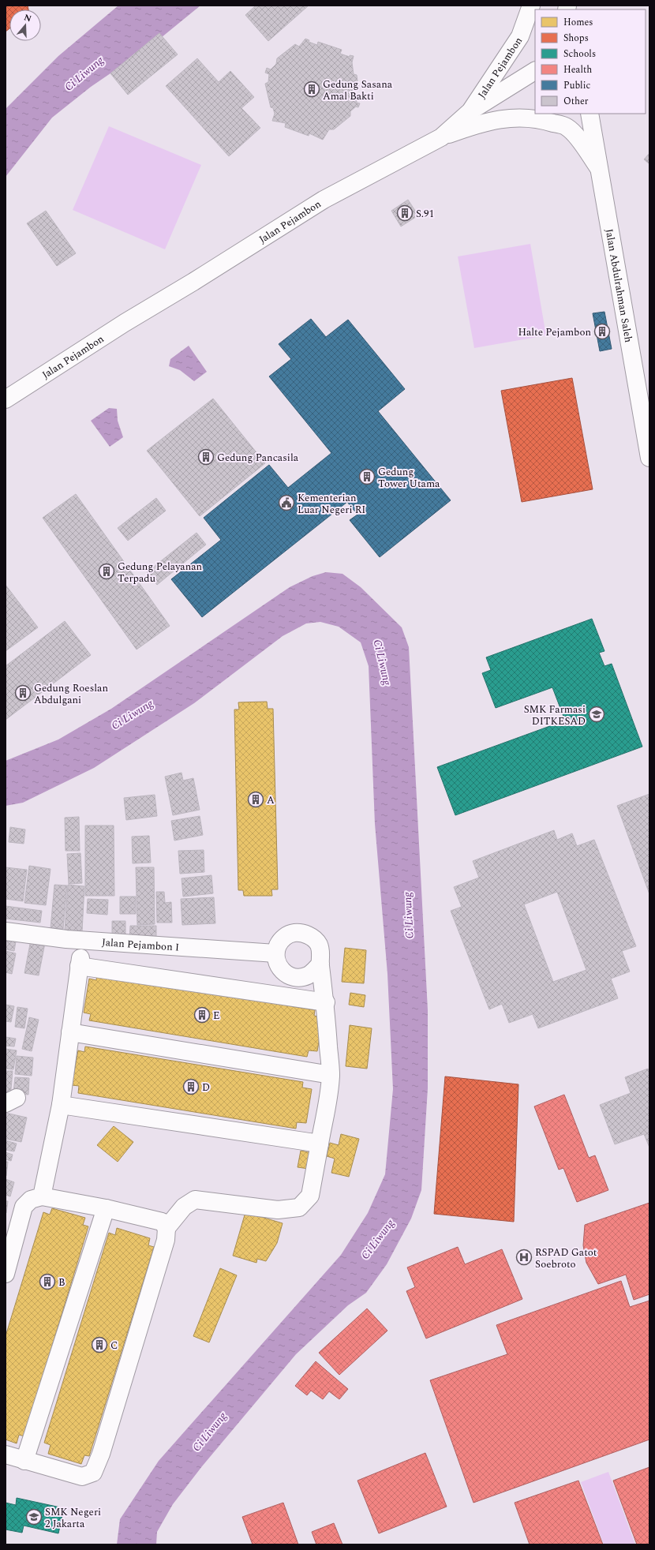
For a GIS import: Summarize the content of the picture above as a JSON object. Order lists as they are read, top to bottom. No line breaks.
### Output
{"streets":{"street":["Jalan Pejambon","Jalan Abdulrahman Saleh","Jalan Pejambon I"]},"water":["Ci Liwung"],"places":{"building":["Gedung Sasana Amal Bakti","S.91","Halte Pejambon","Gedung Pancasila","Gedung Tower Utama","Gedung Pelayanan Terpadu","Gedung Roeslan Abdulgani","A","E","D","B","C"],"public building":["Kementerian Luar Negeri RI"],"school or university":["SMK Farmasi DITKESAD","SMK Negeri 2 Jakarta"],"hospital":["RSPAD Gatot Soebroto"]},"legend":["Homes","Shops","Schools","Health","Public","Other"],"north":"top"}
